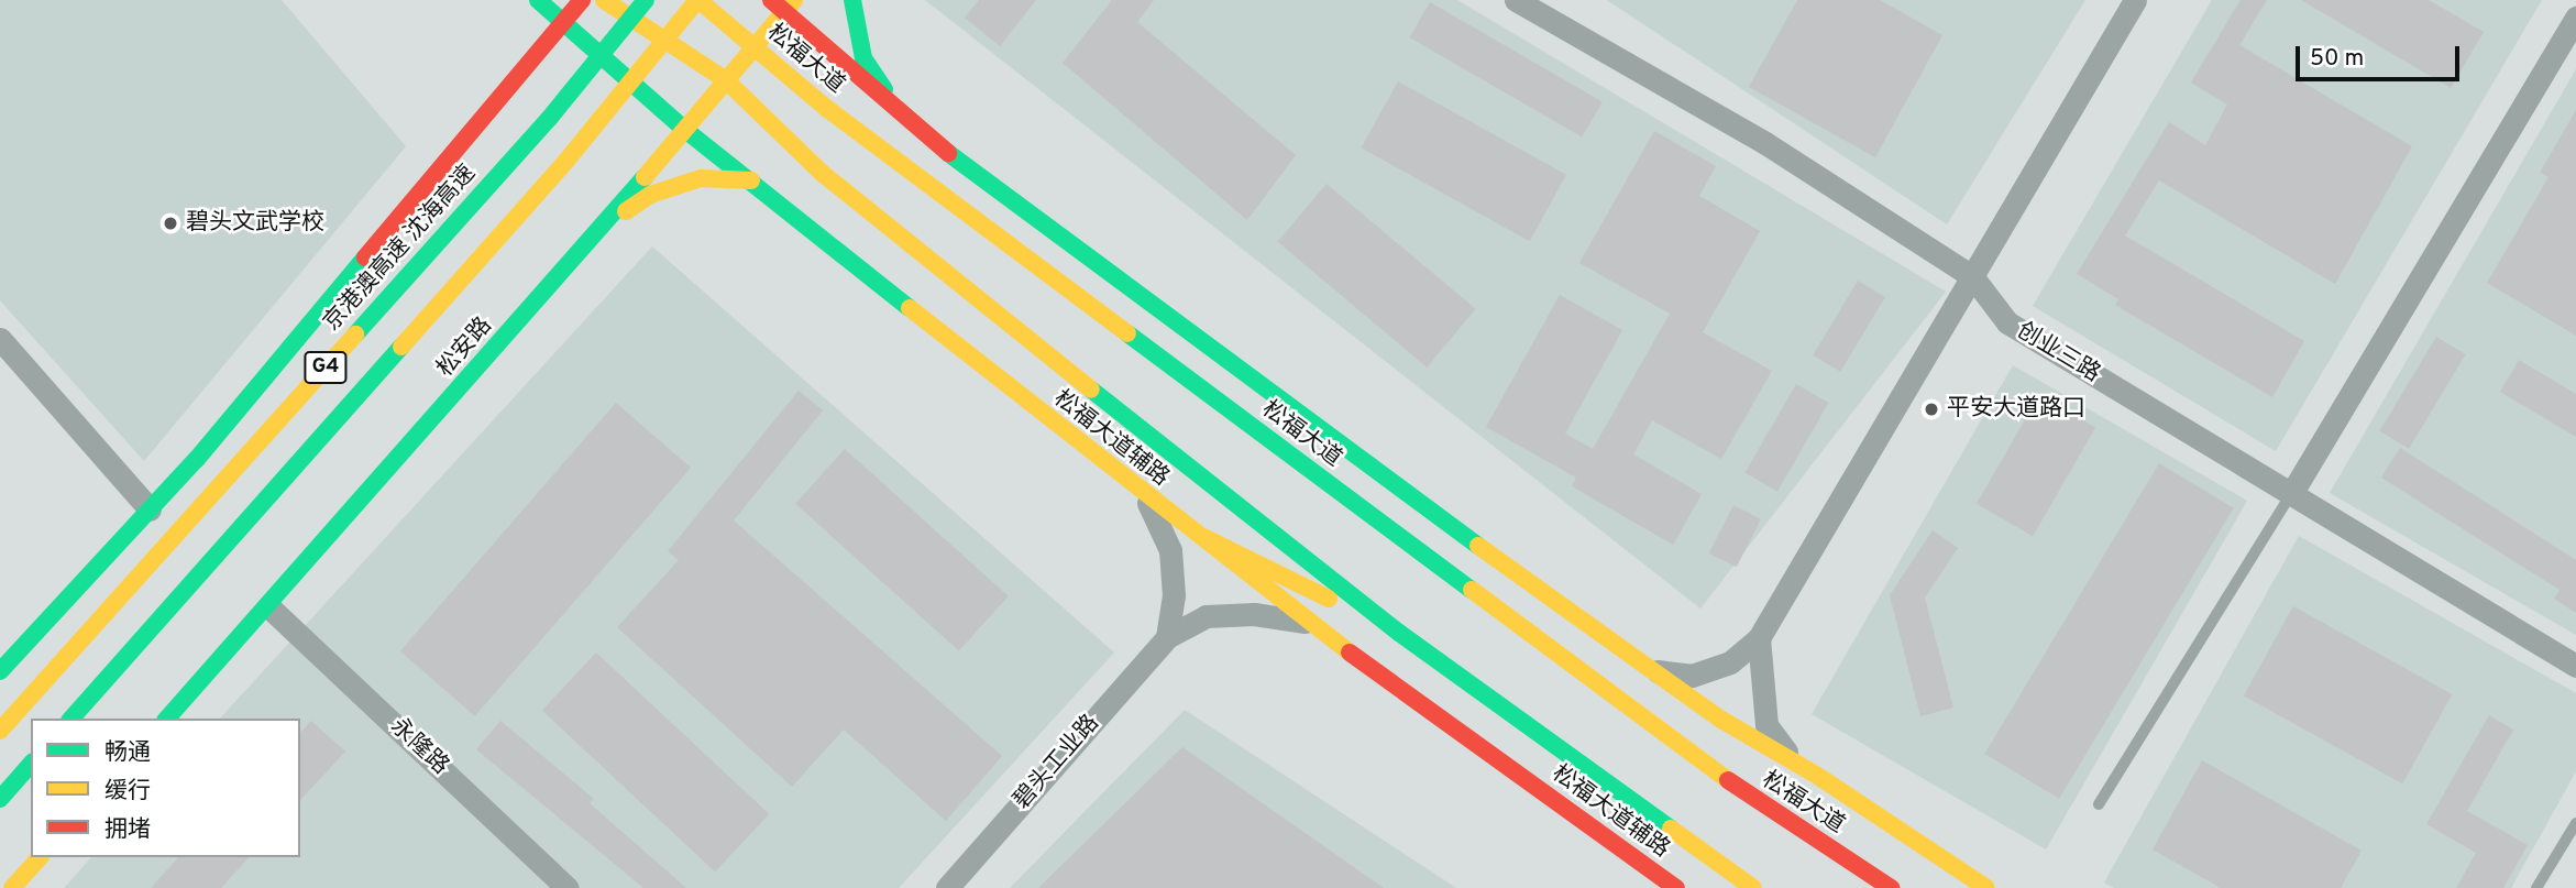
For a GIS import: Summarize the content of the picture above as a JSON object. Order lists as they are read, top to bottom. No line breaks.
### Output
{"streets":{"main road":["松福大道","京港澳高速 沈海高速","松安路","G4","松福大道辅路"],"street":["创业三路","永隆路","碧头工业路"]},"crossings":[["松福大道","松安路"],["松福大道","G4"],["松安路","松福大道辅路"],["松安路","永隆路"]],"places":["碧头文武学校","平安大道路口"],"legend":["畅通","缓行","拥堵"],"scale_bar":"50 m"}
